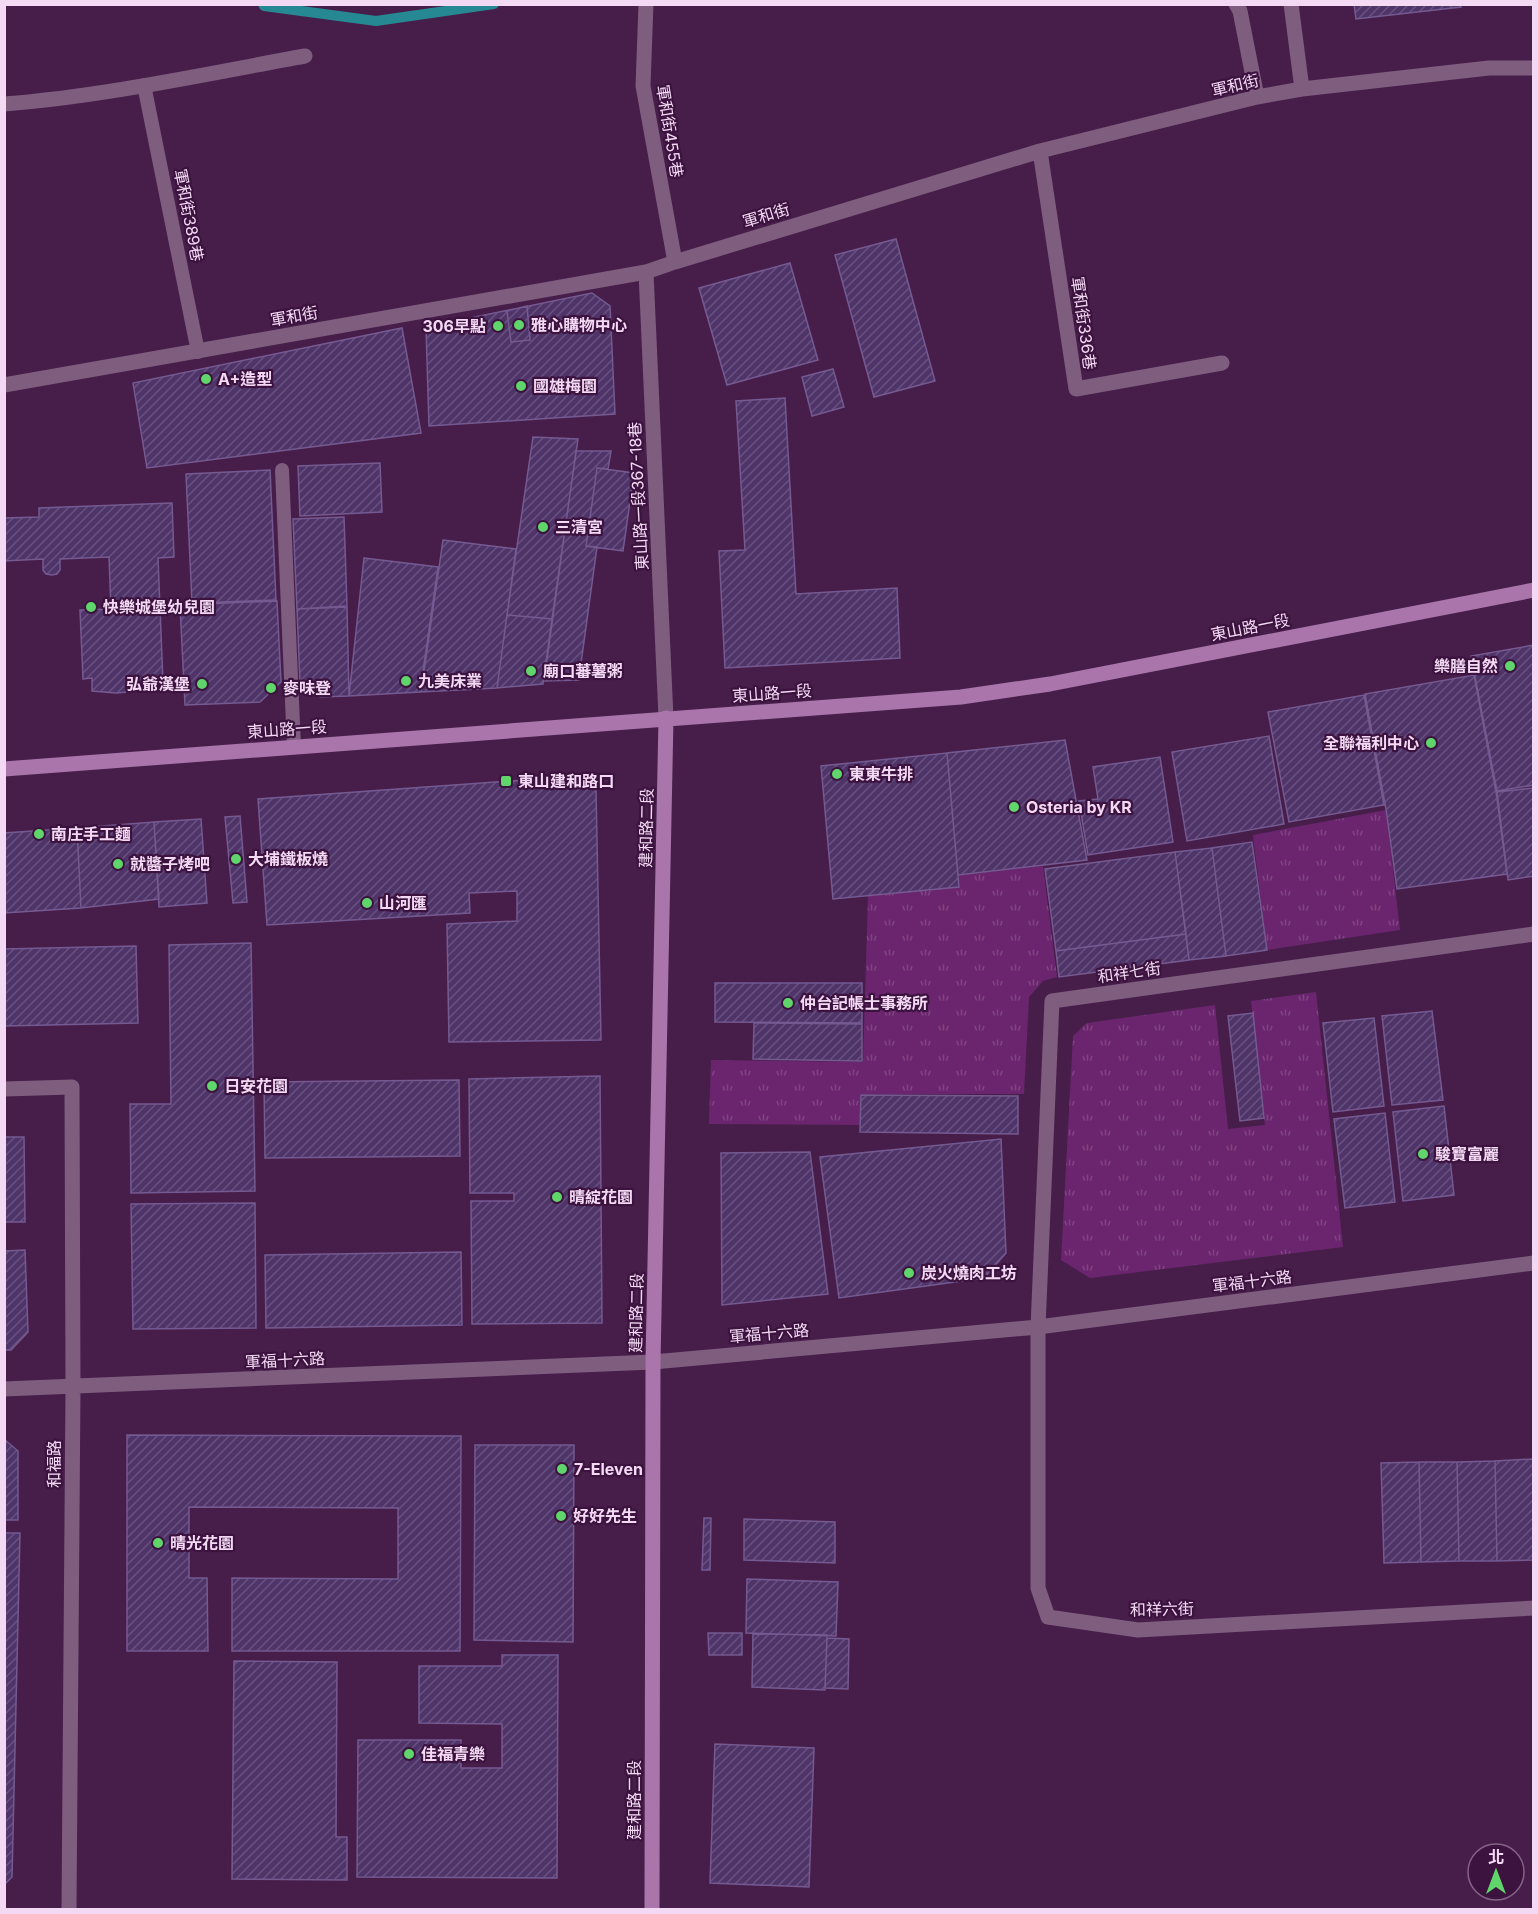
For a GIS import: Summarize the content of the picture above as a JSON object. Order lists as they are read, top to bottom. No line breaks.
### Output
{"streets":{"main road":["東山路一段","建和路二段"],"street":["軍和街","軍和街455巷","軍和街336巷","東山路一段367-18巷","和祥七街","軍福十六路","和福路","和祥六街"],"lane":["軍和街389巷"]},"crossings":[["軍和街","軍和街455巷"],["軍和街","軍和街389巷"],["軍和街","軍和街336巷"],["軍和街","東山路一段367-18巷"],["東山路一段367-18巷","東山路一段"],["東山路一段367-18巷","建和路二段"],["東山路一段","建和路二段"],["建和路二段","軍福十六路"],["和祥七街","軍福十六路"],["和祥七街","和祥六街"],["軍福十六路","和福路"],["軍福十六路","和祥六街"]],"places":{"other":["雅心購物中心","306早點","A+造型","國雄梅園","三清宮","快樂城堡幼兒園","樂膳自然","廟口蕃薯粥","九美床業","弘爺漢堡","麥味登","全聯福利中心","東東牛排","Osteria by KR","南庄手工麵","大埔鐵板燒","就醬子烤吧","山河匯","仲台記帳士事務所","日安花園","駿寶富麗","晴綻花園","炭火燒肉工坊","7-Eleven","好好先生","晴光花園","佳福青樂"],"transit":["東山建和路口"]},"north":"top"}
